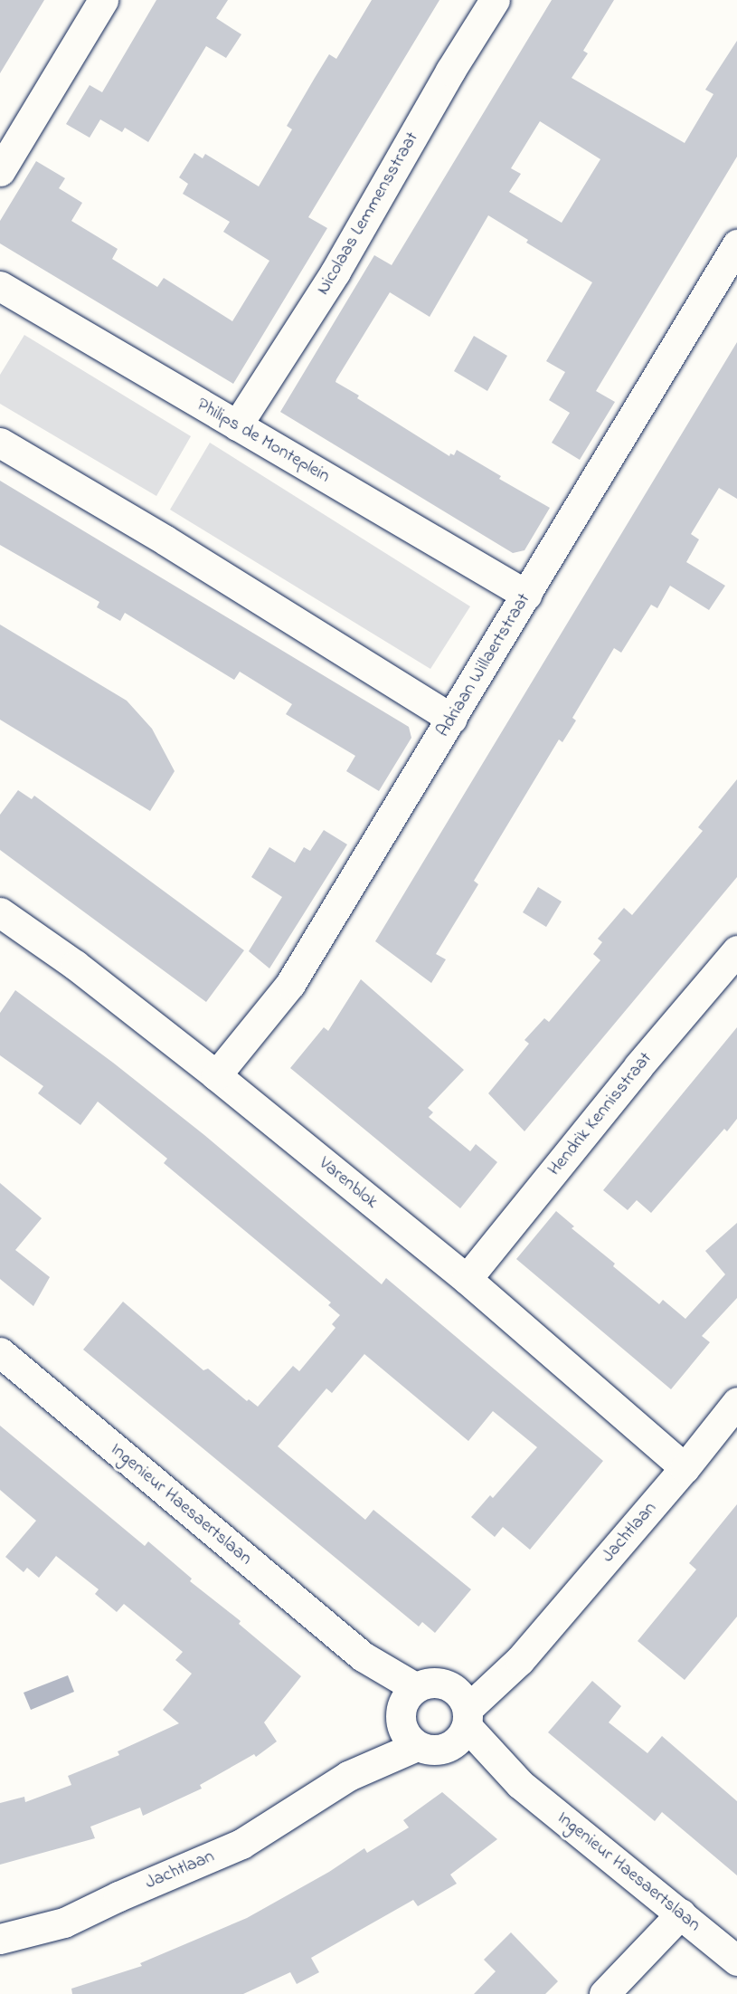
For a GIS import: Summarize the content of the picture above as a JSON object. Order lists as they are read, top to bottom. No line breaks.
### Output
{"streets":{"street":["Nicolaas Lemmensstraat","Philips de Monteplein","Adriaan Willaertstraat","Hendrik Kennisstraat","Varenblok","Ingenieur Haesaertslaan","Jachtlaan"]},"crossings":[["Nicolaas Lemmensstraat","Philips de Monteplein"],["Philips de Monteplein","Adriaan Willaertstraat"],["Adriaan Willaertstraat","Varenblok"],["Hendrik Kennisstraat","Varenblok"],["Varenblok","Jachtlaan"],["Ingenieur Haesaertslaan","Jachtlaan"]]}
